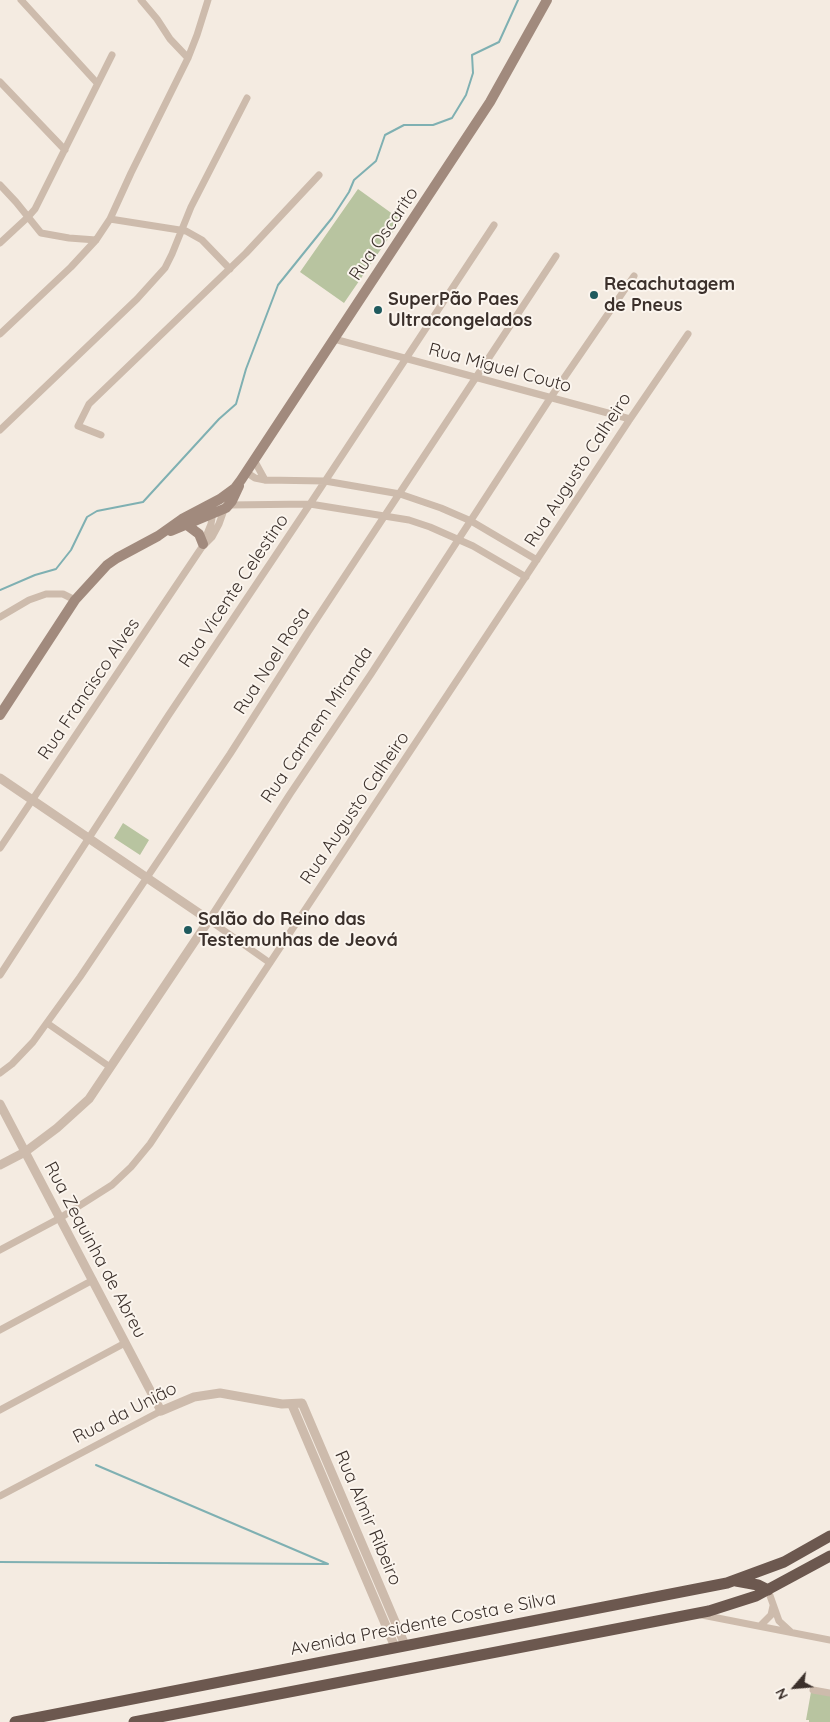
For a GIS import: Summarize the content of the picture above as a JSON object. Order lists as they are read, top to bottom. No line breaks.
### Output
{"streets":{"highway":["Avenida Presidente Costa e Silva"],"main road":["Rua Oscarito"],"street":["Rua Miguel Couto","Rua Augusto Calheiro","Rua Vicente Celestino","Rua Noel Rosa","Rua Francisco Alves","Rua Carmem Miranda","Rua Zequinha de Abreu","Rua da União","Rua Almir Ribeiro"]},"crossings":[["Rua Oscarito","Rua Miguel Couto"],["Rua Oscarito","Rua Francisco Alves"],["Rua Miguel Couto","Rua Augusto Calheiro"],["Rua Miguel Couto","Rua Vicente Celestino"],["Rua Miguel Couto","Rua Noel Rosa"],["Rua Miguel Couto","Rua Carmem Miranda"],["Rua Augusto Calheiro","Rua Zequinha de Abreu"],["Rua Carmem Miranda","Rua Zequinha de Abreu"],["Rua Zequinha de Abreu","Rua da União"],["Rua da União","Rua Almir Ribeiro"],["Rua Almir Ribeiro","Avenida Presidente Costa e Silva"]],"places":["Recachutagem de Pneus","SuperPão Paes Ultracongelados","Salão do Reino das Testemunhas de Jeová"],"north":"bottom left"}
